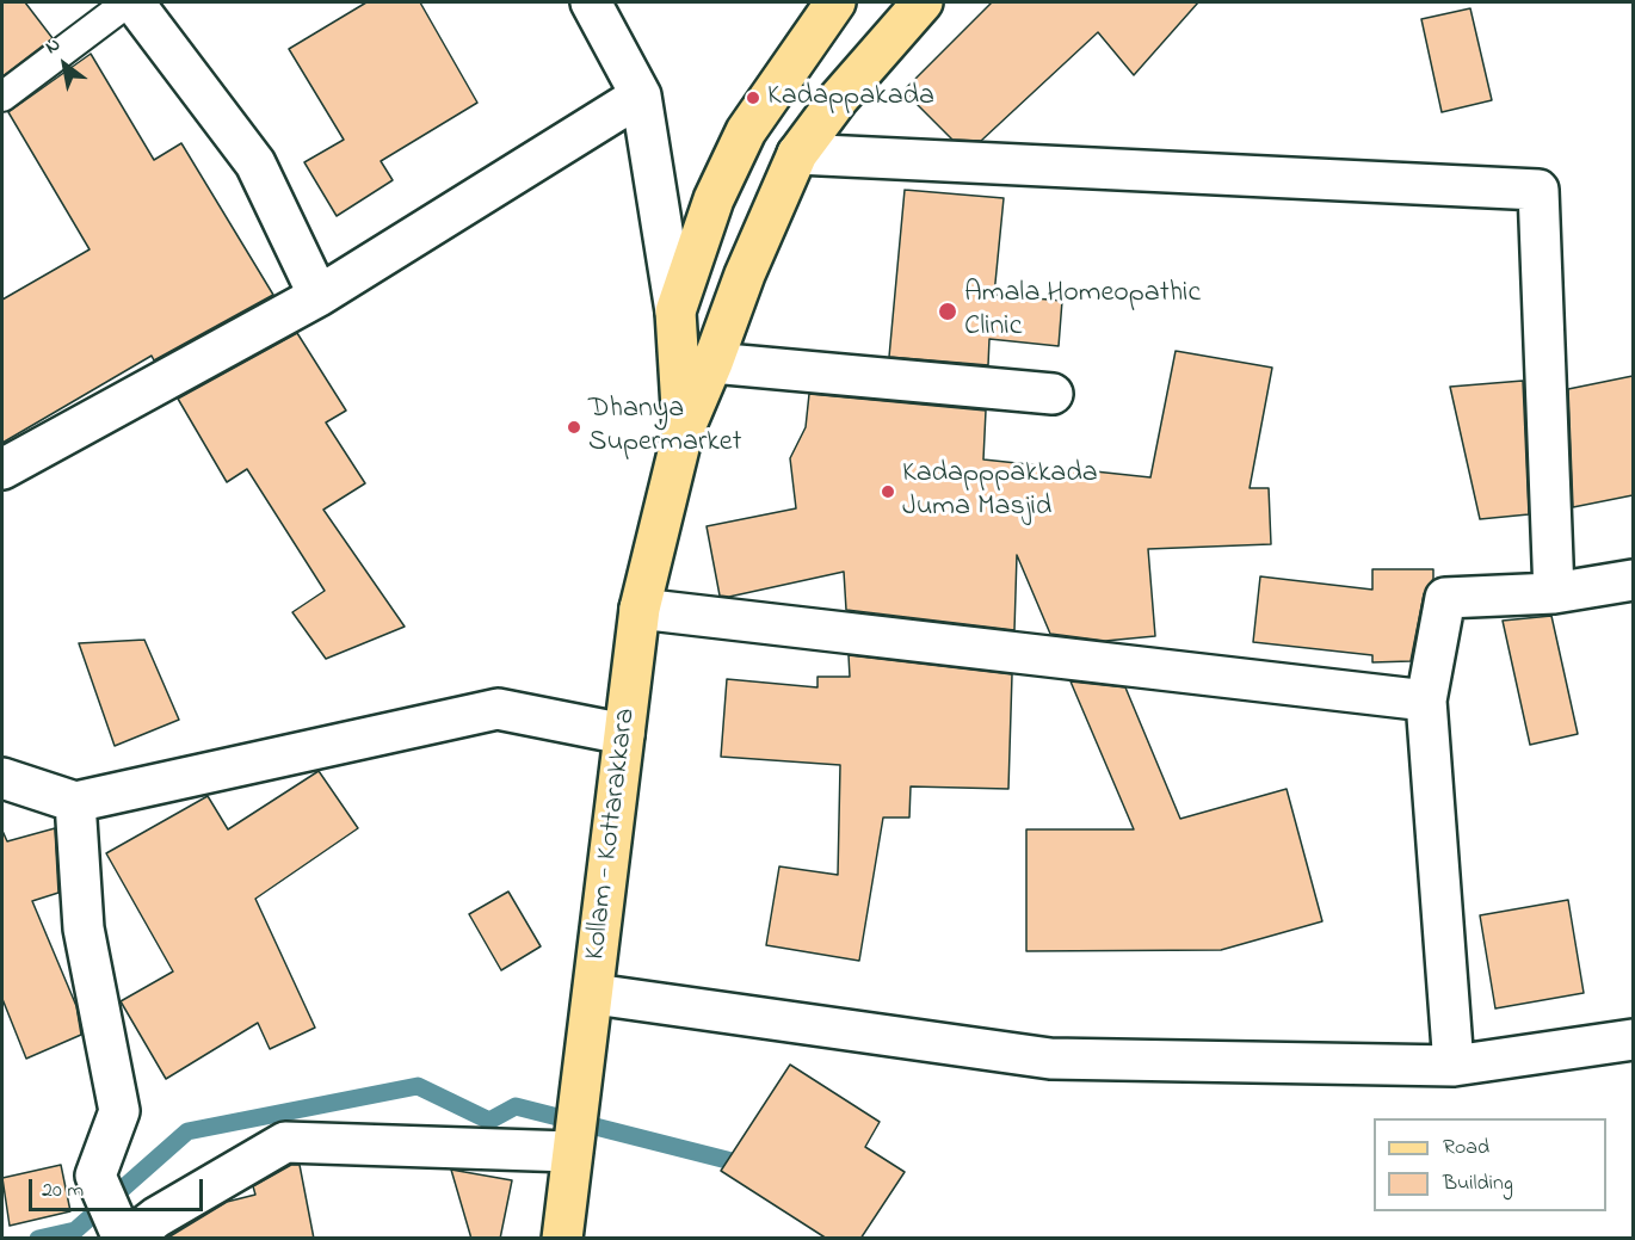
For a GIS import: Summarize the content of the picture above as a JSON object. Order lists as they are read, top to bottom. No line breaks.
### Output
{"streets":{"main road":["Kollam - Kottarakkara"]},"places":["Kadappakada","Amala Homeopathic Clinic","Dhanya Supermarket","Kadapppakkada Juma Masjid"],"legend":["Road","Building"],"scale_bar":"20 m","north":"top left"}
